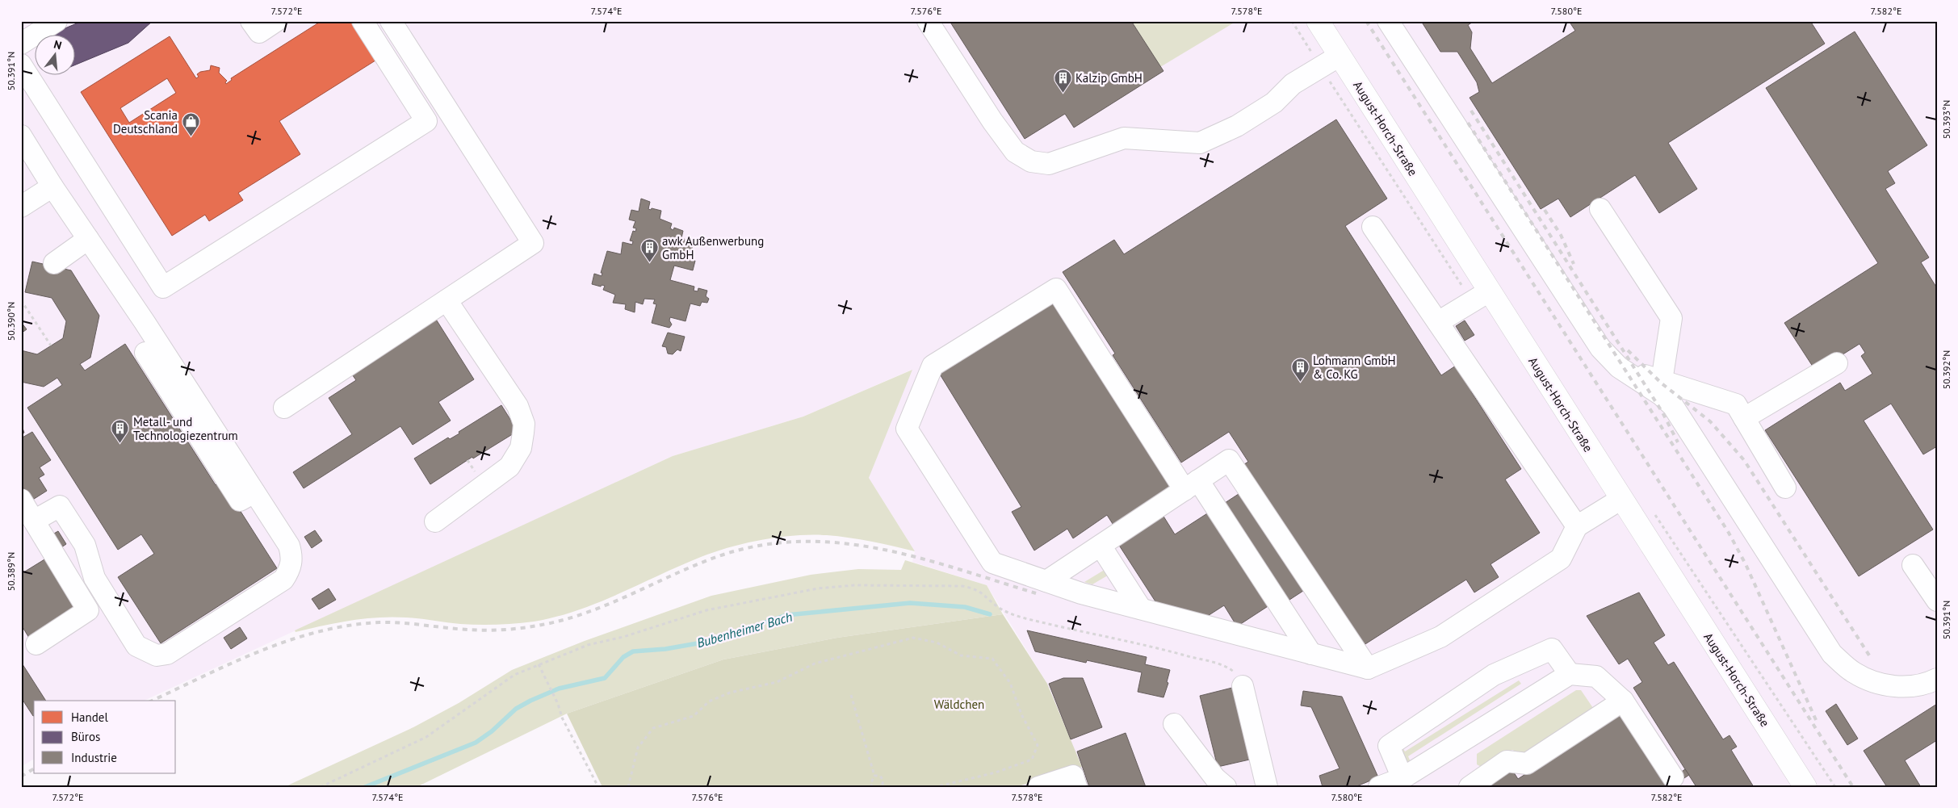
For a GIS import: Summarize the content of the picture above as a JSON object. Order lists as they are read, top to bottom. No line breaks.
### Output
{"streets":{"main road":["August-Horch-Straße"]},"water":["Bubenheimer Bach"],"parks":["Wäldchen"],"places":{"building":["Kalzip GmbH","awk Außenwerbung GmbH","Lohmann GmbH & Co. KG","Metall- und Technologiezentrum"],"shop":["Scania Deutschland"]},"legend":["Handel","Büros","Industrie"],"north":"top","coordinates":["7.572°E","7.574°E","7.576°E","7.578°E","7.580°E","7.582°E","50.391°N","50.393°N","50.390°N","50.392°N","50.389°N"]}
